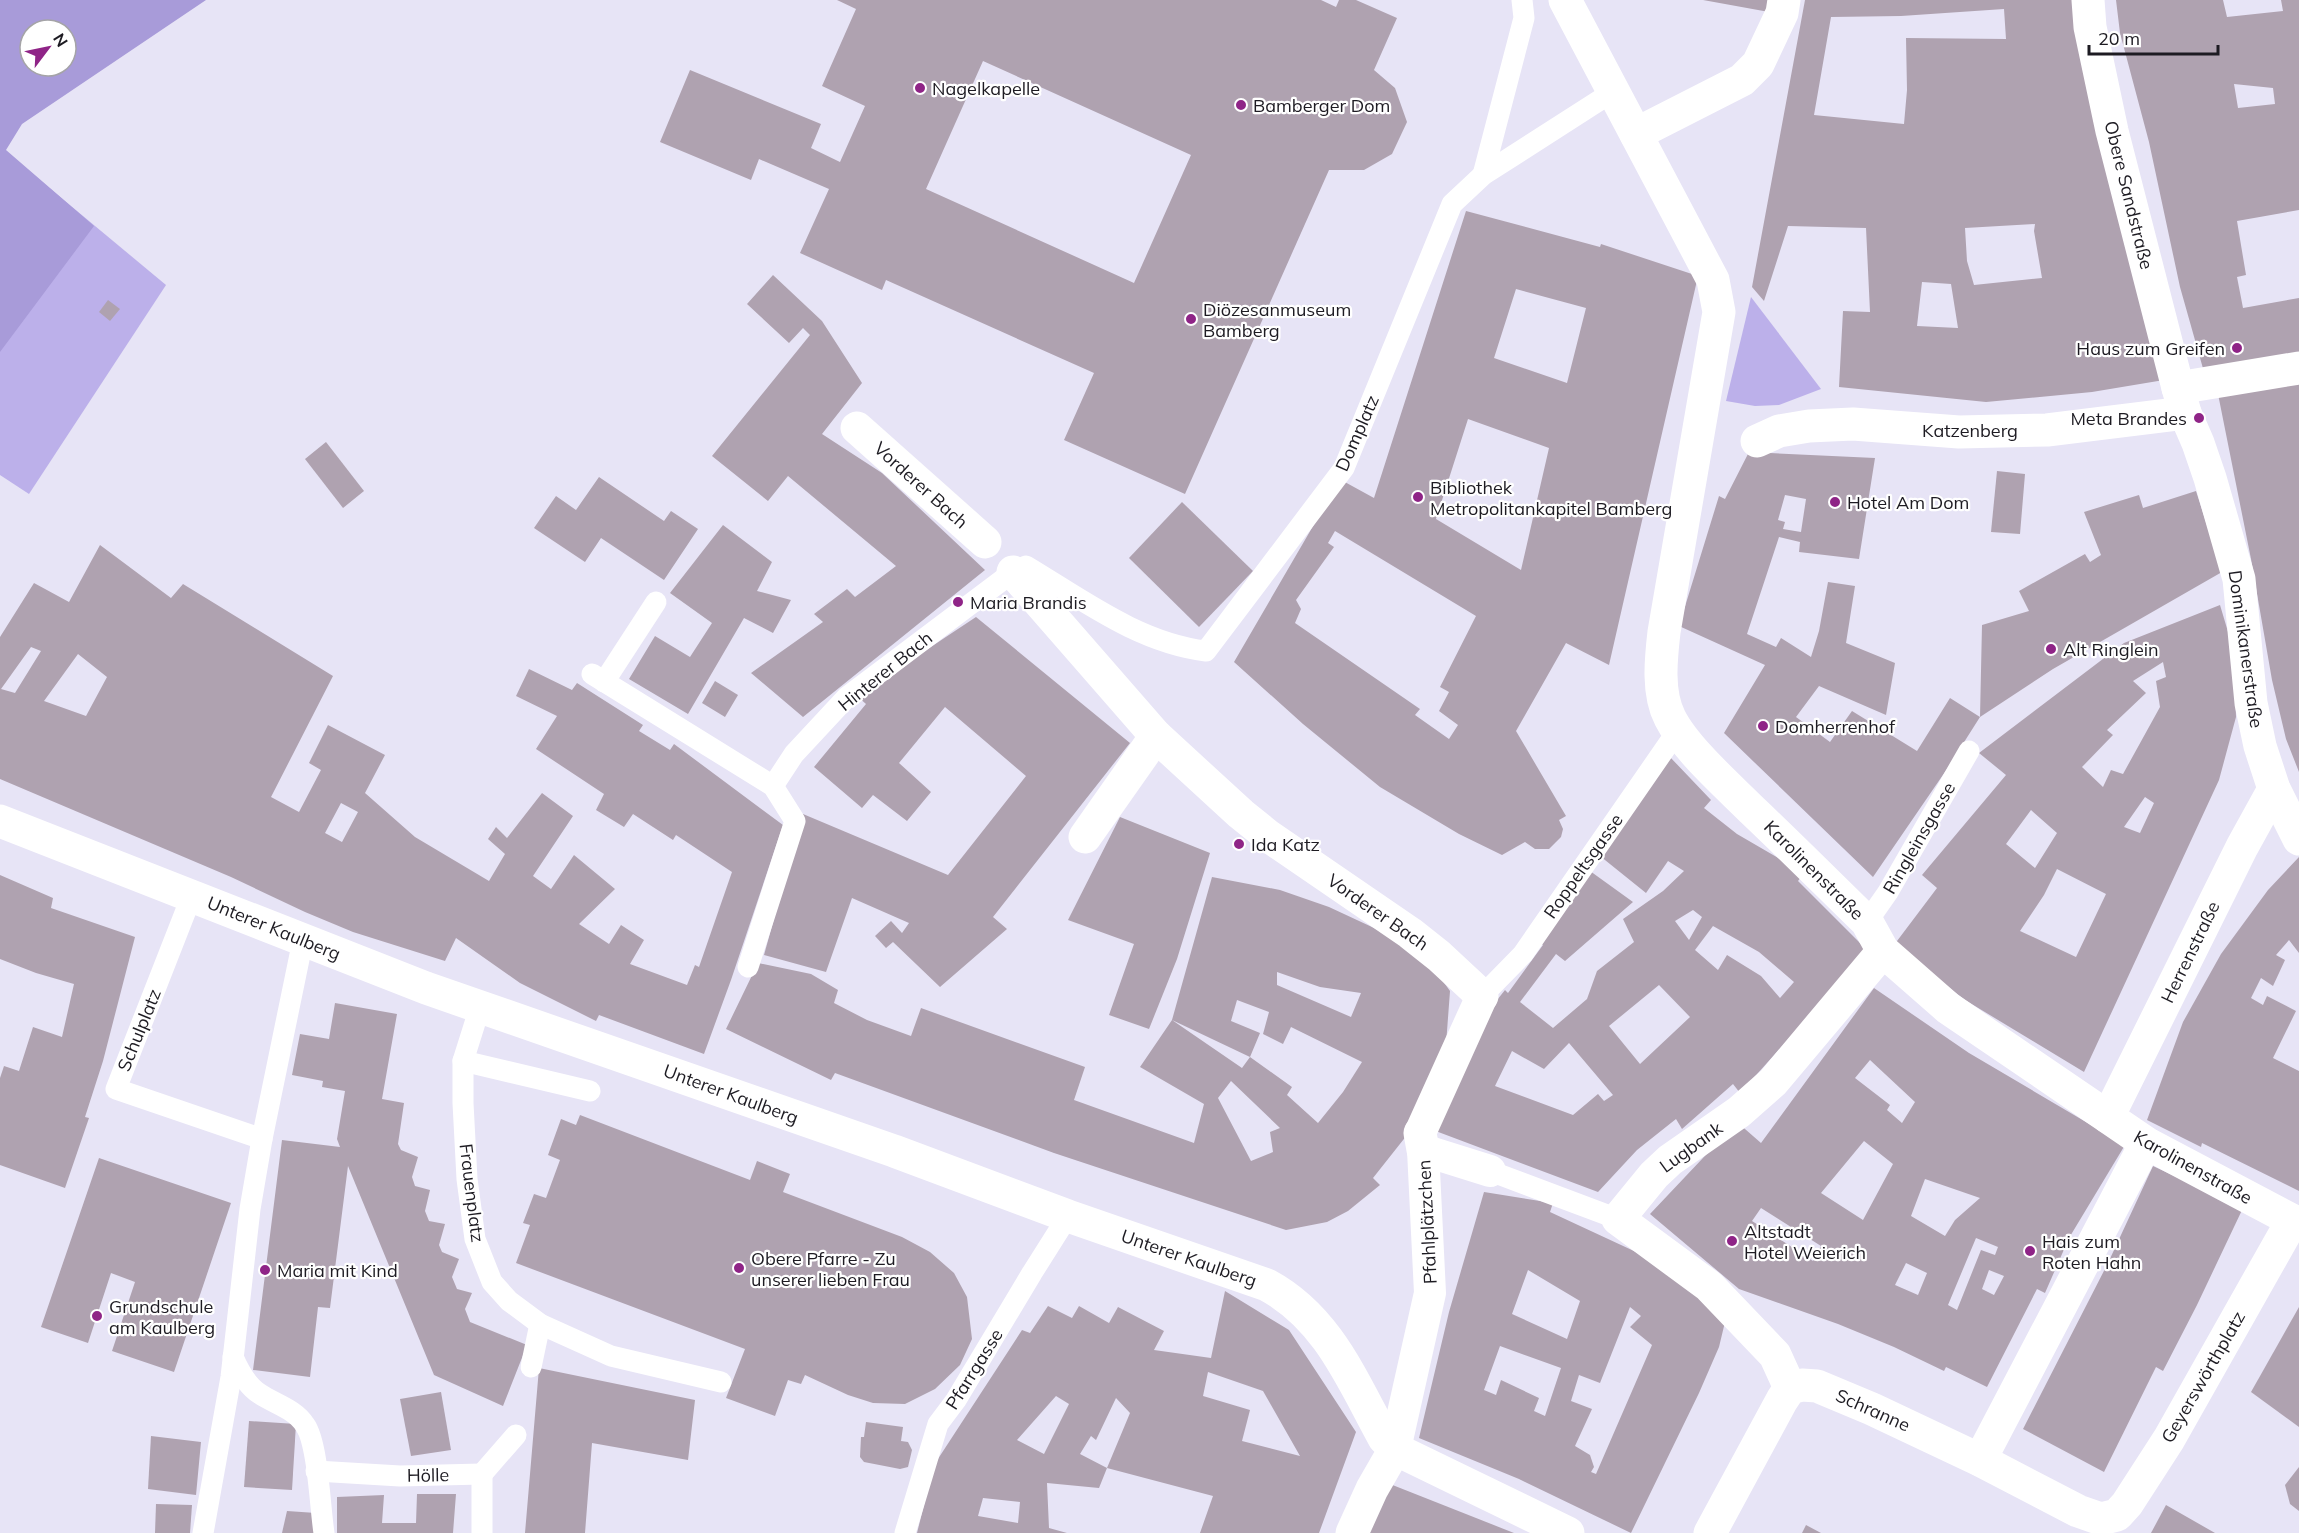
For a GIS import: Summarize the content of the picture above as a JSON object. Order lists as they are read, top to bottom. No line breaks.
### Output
{"streets":{"street":["Obere Sandstraße","Katzenberg","Vorderer Bach","Dominikanerstraße","Karolinenstraße","Unterer Kaulberg","Herrenstraße","Lugbank","Pfahlplätzchen","Geyerswörthplatz","Schranne"],"lane":["Domplatz","Hinterer Bach","Ringleinsgasse","Roppeltsgasse","Schulplatz","Frauenplatz","Pfarrgasse","Hölle"]},"crossings":[["Obere Sandstraße","Katzenberg"],["Obere Sandstraße","Dominikanerstraße"],["Katzenberg","Dominikanerstraße"],["Domplatz","Vorderer Bach"],["Domplatz","Hinterer Bach"],["Vorderer Bach","Hinterer Bach"],["Vorderer Bach","Roppeltsgasse"],["Dominikanerstraße","Herrenstraße"],["Ringleinsgasse","Karolinenstraße"],["Roppeltsgasse","Karolinenstraße"],["Karolinenstraße","Herrenstraße"],["Karolinenstraße","Lugbank"],["Karolinenstraße","Geyerswörthplatz"],["Unterer Kaulberg","Schulplatz"],["Unterer Kaulberg","Frauenplatz"],["Unterer Kaulberg","Pfahlplätzchen"],["Unterer Kaulberg","Pfarrgasse"],["Lugbank","Pfahlplätzchen"],["Geyerswörthplatz","Schranne"]],"places":["Nagelkapelle","Bamberger Dom","Diözesanmuseum Bamberg","Haus zum Greifen","Meta Brandes","Bibliothek Metropolitankapitel Bamberg","Hotel Am Dom","Maria Brandis","Alt Ringlein","Domherrenhof","Ida Katz","Altstadt Hotel Weierich","Hais zum Roten Hahn","Obere Pfarre - Zu unserer lieben Frau","Maria mit Kind","Grundschule am Kaulberg"],"scale_bar":"20 m","north":"top right"}
